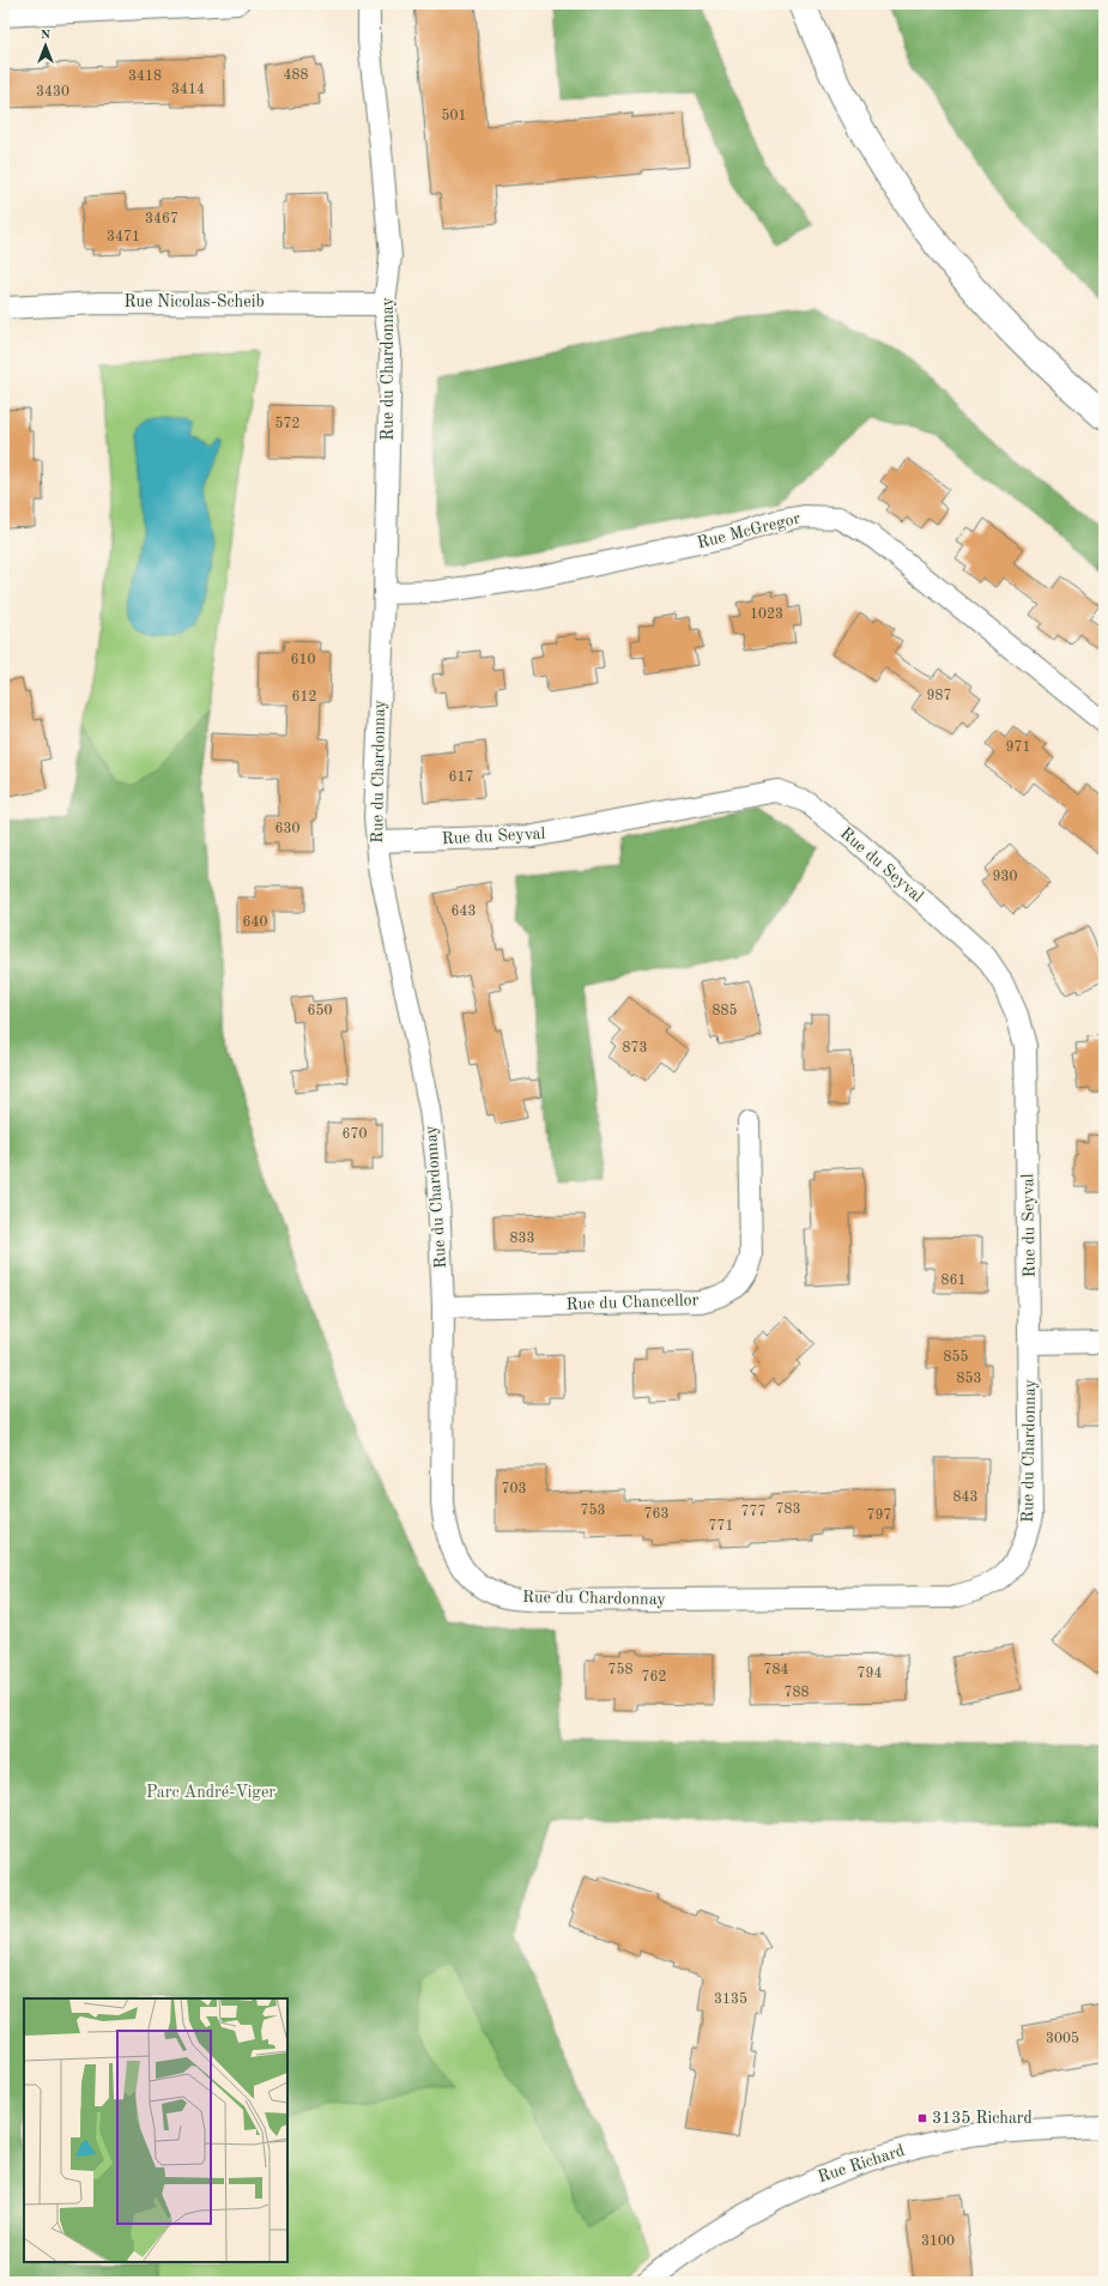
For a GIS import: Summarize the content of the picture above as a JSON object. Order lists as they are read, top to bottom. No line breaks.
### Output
{"streets":{"street":["Rue Nicolas-Scheib","Rue du Chardonnay","Rue McGregor","Rue du Seyval","Rue du Chancellor","Rue Richard"]},"crossings":[["Rue Nicolas-Scheib","Rue du Chardonnay"],["Rue du Chardonnay","Rue McGregor"],["Rue du Chardonnay","Rue du Seyval"],["Rue du Chardonnay","Rue du Chancellor"]],"parks":["Parc André-Viger"],"places":{"transit":["3135 Richard"]},"house_numbers":["488","3418","3414","3430","501","3467","3471","572","1023","610","987","612","971","617","630","930","643","640","650","885","873","670","833","861","855","853","703","843","783","753","777","763","797","771","758","784","794","762","788","3135","3005","3100"],"north":"top"}
